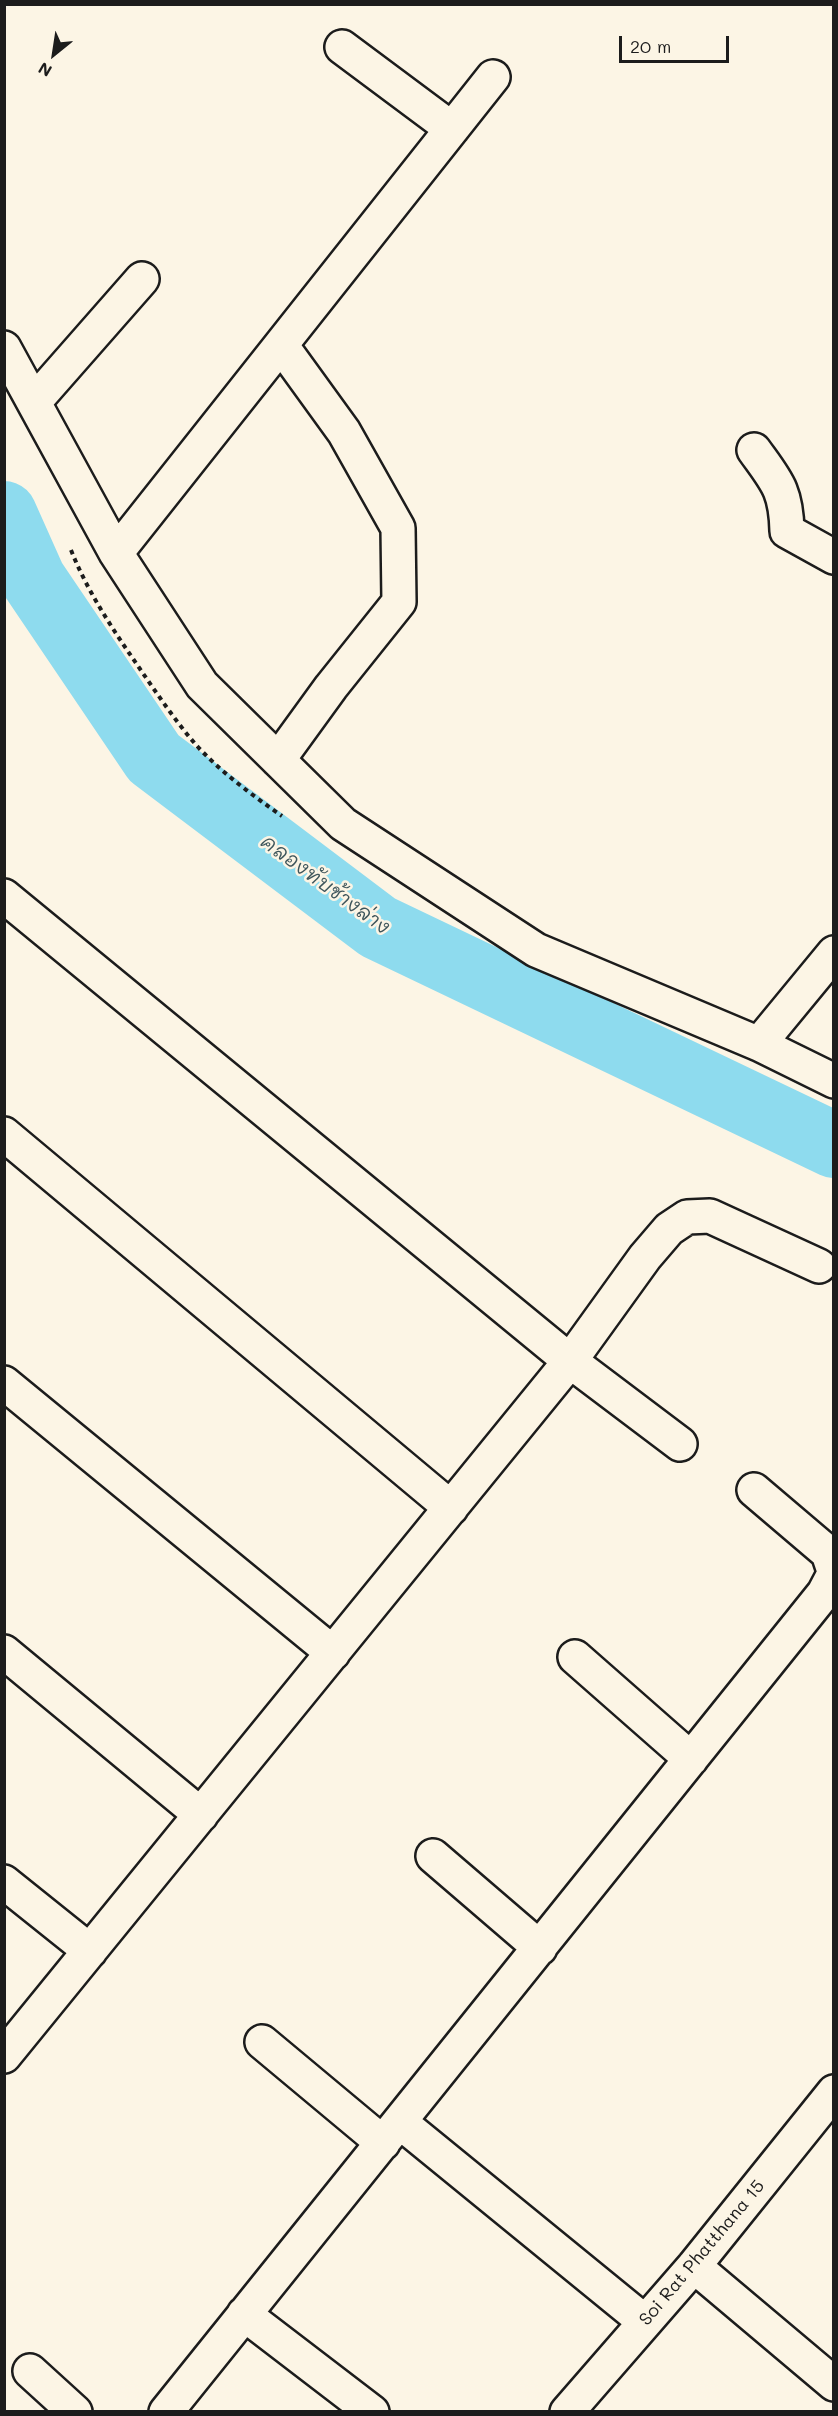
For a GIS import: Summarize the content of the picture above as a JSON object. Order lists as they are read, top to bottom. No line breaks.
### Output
{"streets":{"street":["Soi Rat Phatthana 15"]},"water":["คลองทับช้างล่าง"],"scale_bar":"20 m","north":"bottom left"}
